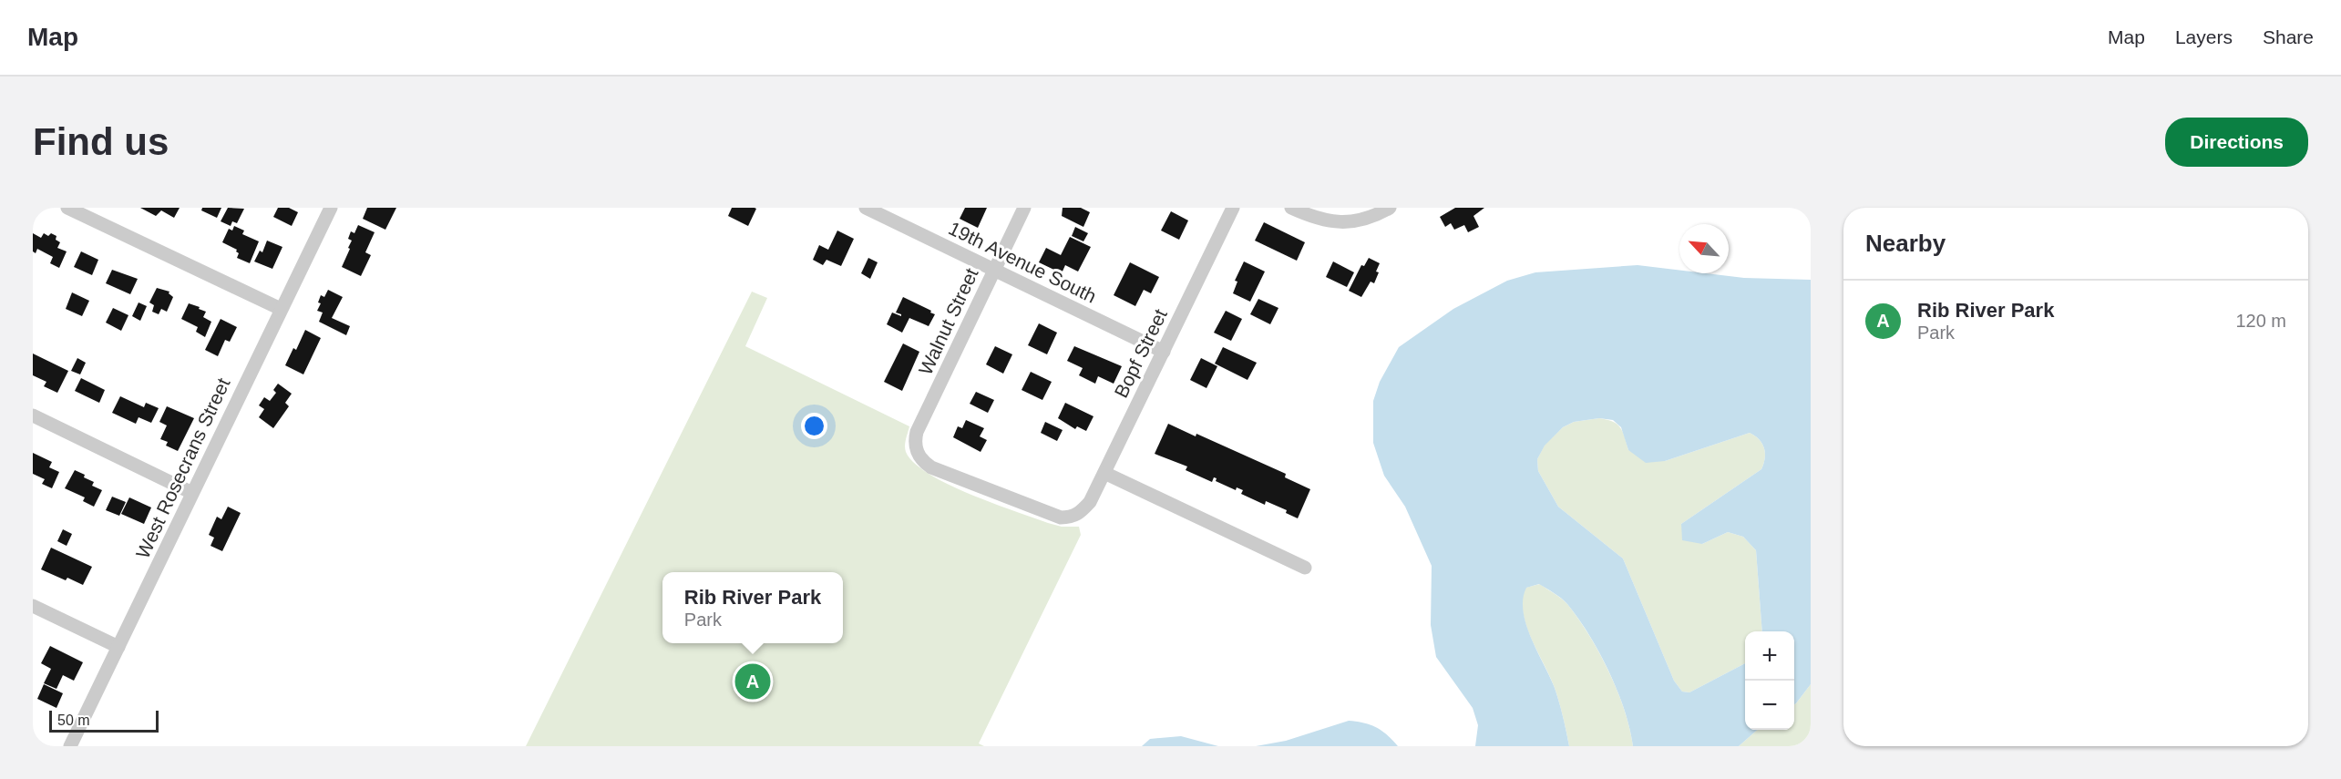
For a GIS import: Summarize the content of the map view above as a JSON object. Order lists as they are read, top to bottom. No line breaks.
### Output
{"streets":{"street":["19th Avenue South","Walnut Street","Bopf Street","West Rosecrans Street"]},"crossings":[["19th Avenue South","Walnut Street"],["19th Avenue South","Bopf Street"],["Walnut Street","Bopf Street"]],"scale_bar":"50 m","north":"top left","page":{"header":"Map","nav":["Map","Layers","Share"],"buttons":"Directions","title":"Find us","heading":"Nearby","list":[{"mark":"A","name":"Rib River Park","note":"Park","value":"120 m"}],"popup":["Rib River Park","Park"],"map_buttons":["+","−"],"pins":"A","scale":"50 m"}}
